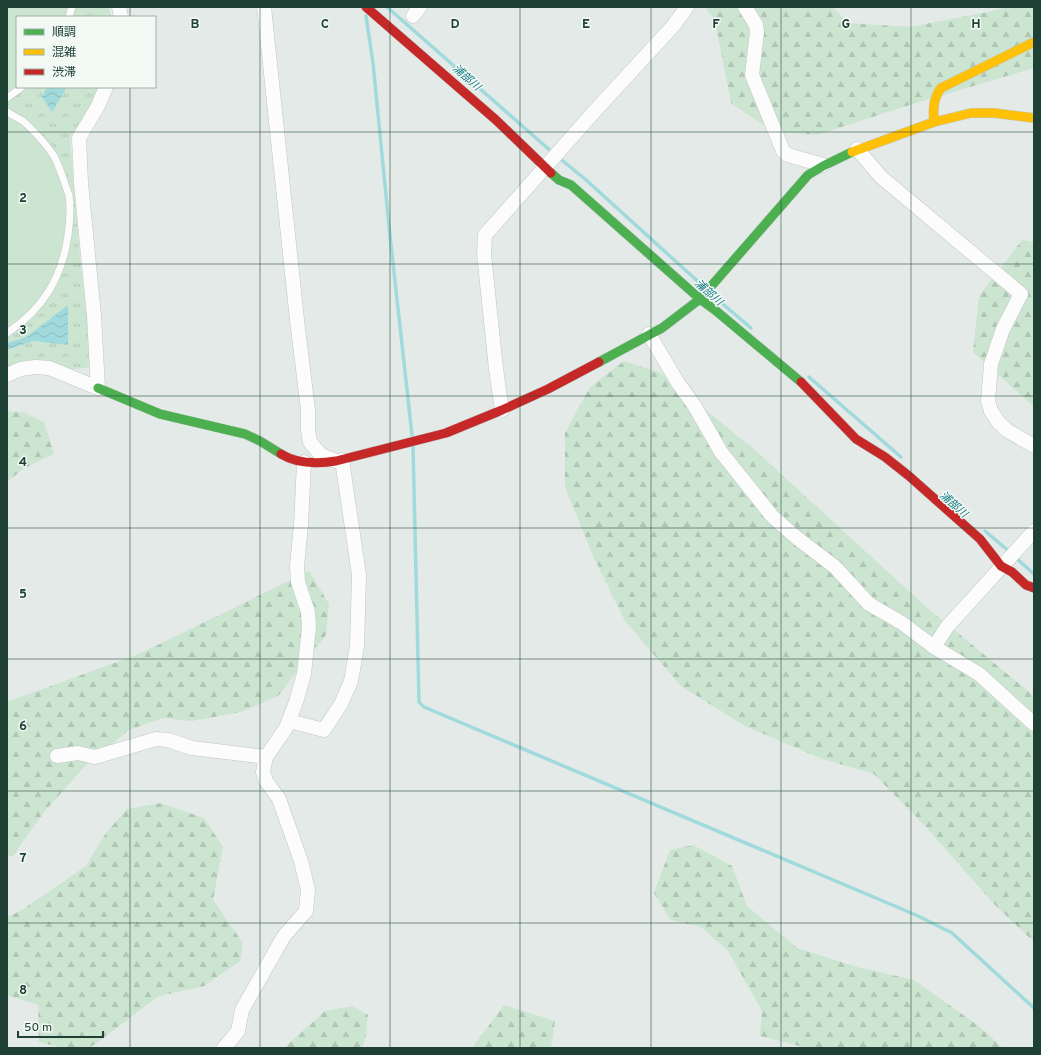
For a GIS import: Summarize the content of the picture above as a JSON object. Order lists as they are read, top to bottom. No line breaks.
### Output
{"water":["浦部川"],"legend":["順調","混雑","渋滞"],"scale_bar":"50 m","grid":{"columns":["B","C","D","E","F","G","H"],"rows":["2","3","4","5","6","7","8"]}}
